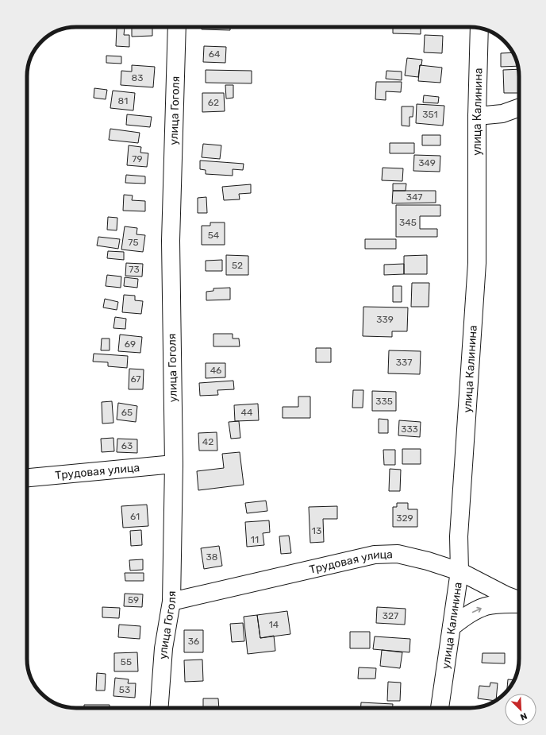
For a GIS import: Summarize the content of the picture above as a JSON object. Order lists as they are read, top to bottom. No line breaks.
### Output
{"streets":{"street":["улица Гоголя","улица Калинина","Трудовая улица"]},"crossings":[["улица Гоголя","Трудовая улица"],["улица Калинина","Трудовая улица"]],"house_numbers":["64","83","81","62","351","79","349","347","345","54","75","52","73","339","69","337","46","67","335","65","44","333","42","63","61","329","13","11","38","59","327","14","36","55","53"],"north":"bottom right"}
